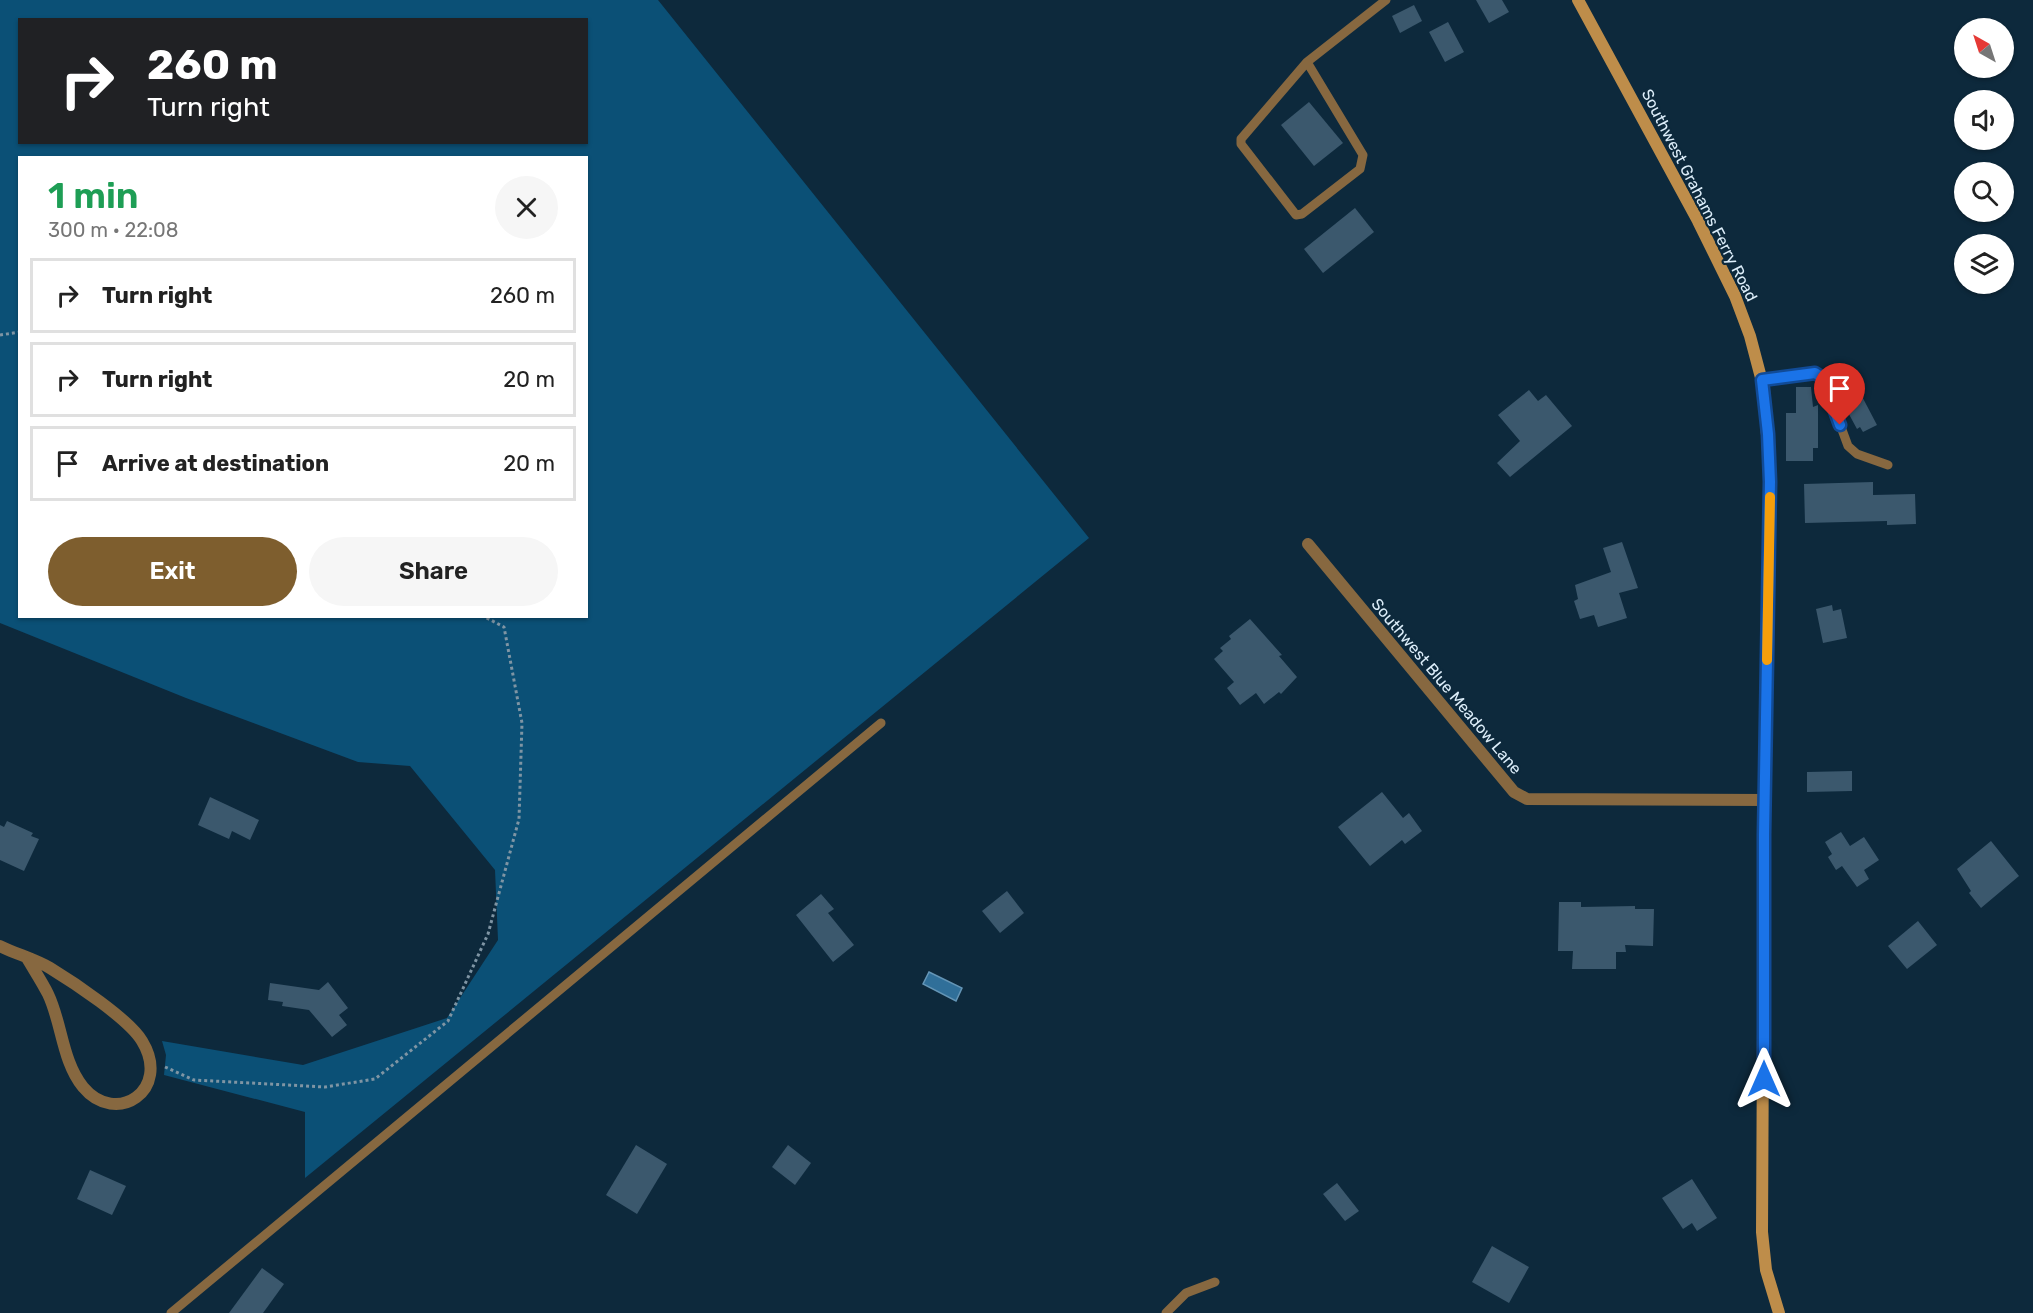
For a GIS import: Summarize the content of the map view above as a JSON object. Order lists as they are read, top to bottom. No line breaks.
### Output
{"streets":{"main road":["Southwest Grahams Ferry Road"],"street":["Southwest Blue Meadow Lane"]},"crossings":[["Southwest Grahams Ferry Road","Southwest Blue Meadow Lane"]],"north":"top left","page":{"turn":["260 m","Turn right"],"heading":["1 min","300 m · 22:08"],"list":[{"name":"Turn right","value":"260 m"},{"name":"Turn right","value":"20 m"},{"name":"Arrive at destination","value":"20 m"}],"buttons":["Exit","Share"]}}
